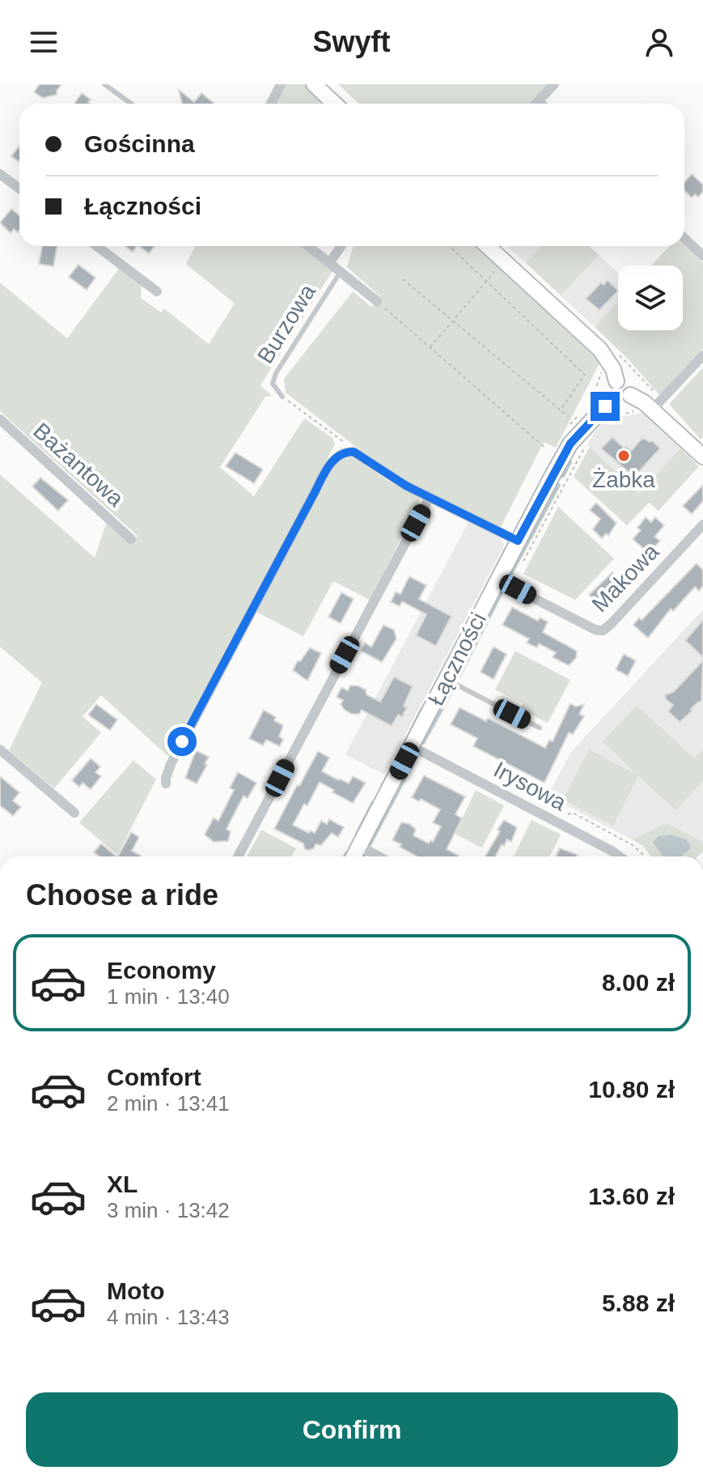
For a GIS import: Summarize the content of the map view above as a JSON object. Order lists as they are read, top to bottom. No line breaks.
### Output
{"streets":{"street":["Burzowa","Bażantowa","Makowa","Łączności","Irysowa"]},"crossings":[["Makowa","Łączności"],["Łączności","Irysowa"]],"places":["Żabka"],"page":{"header":"Swyft","banner":["Gościnna","Łączności"],"heading":"Choose a ride","list":[{"name":"Economy","note":"1 min · 13:40","value":"8.00 zł"},{"name":"Comfort","note":"2 min · 13:41","value":"10.80 zł"},{"name":"XL","note":"3 min · 13:42","value":"13.60 zł"},{"name":"Moto","note":"4 min · 13:43","value":"5.88 zł"}],"buttons":"Confirm"}}
